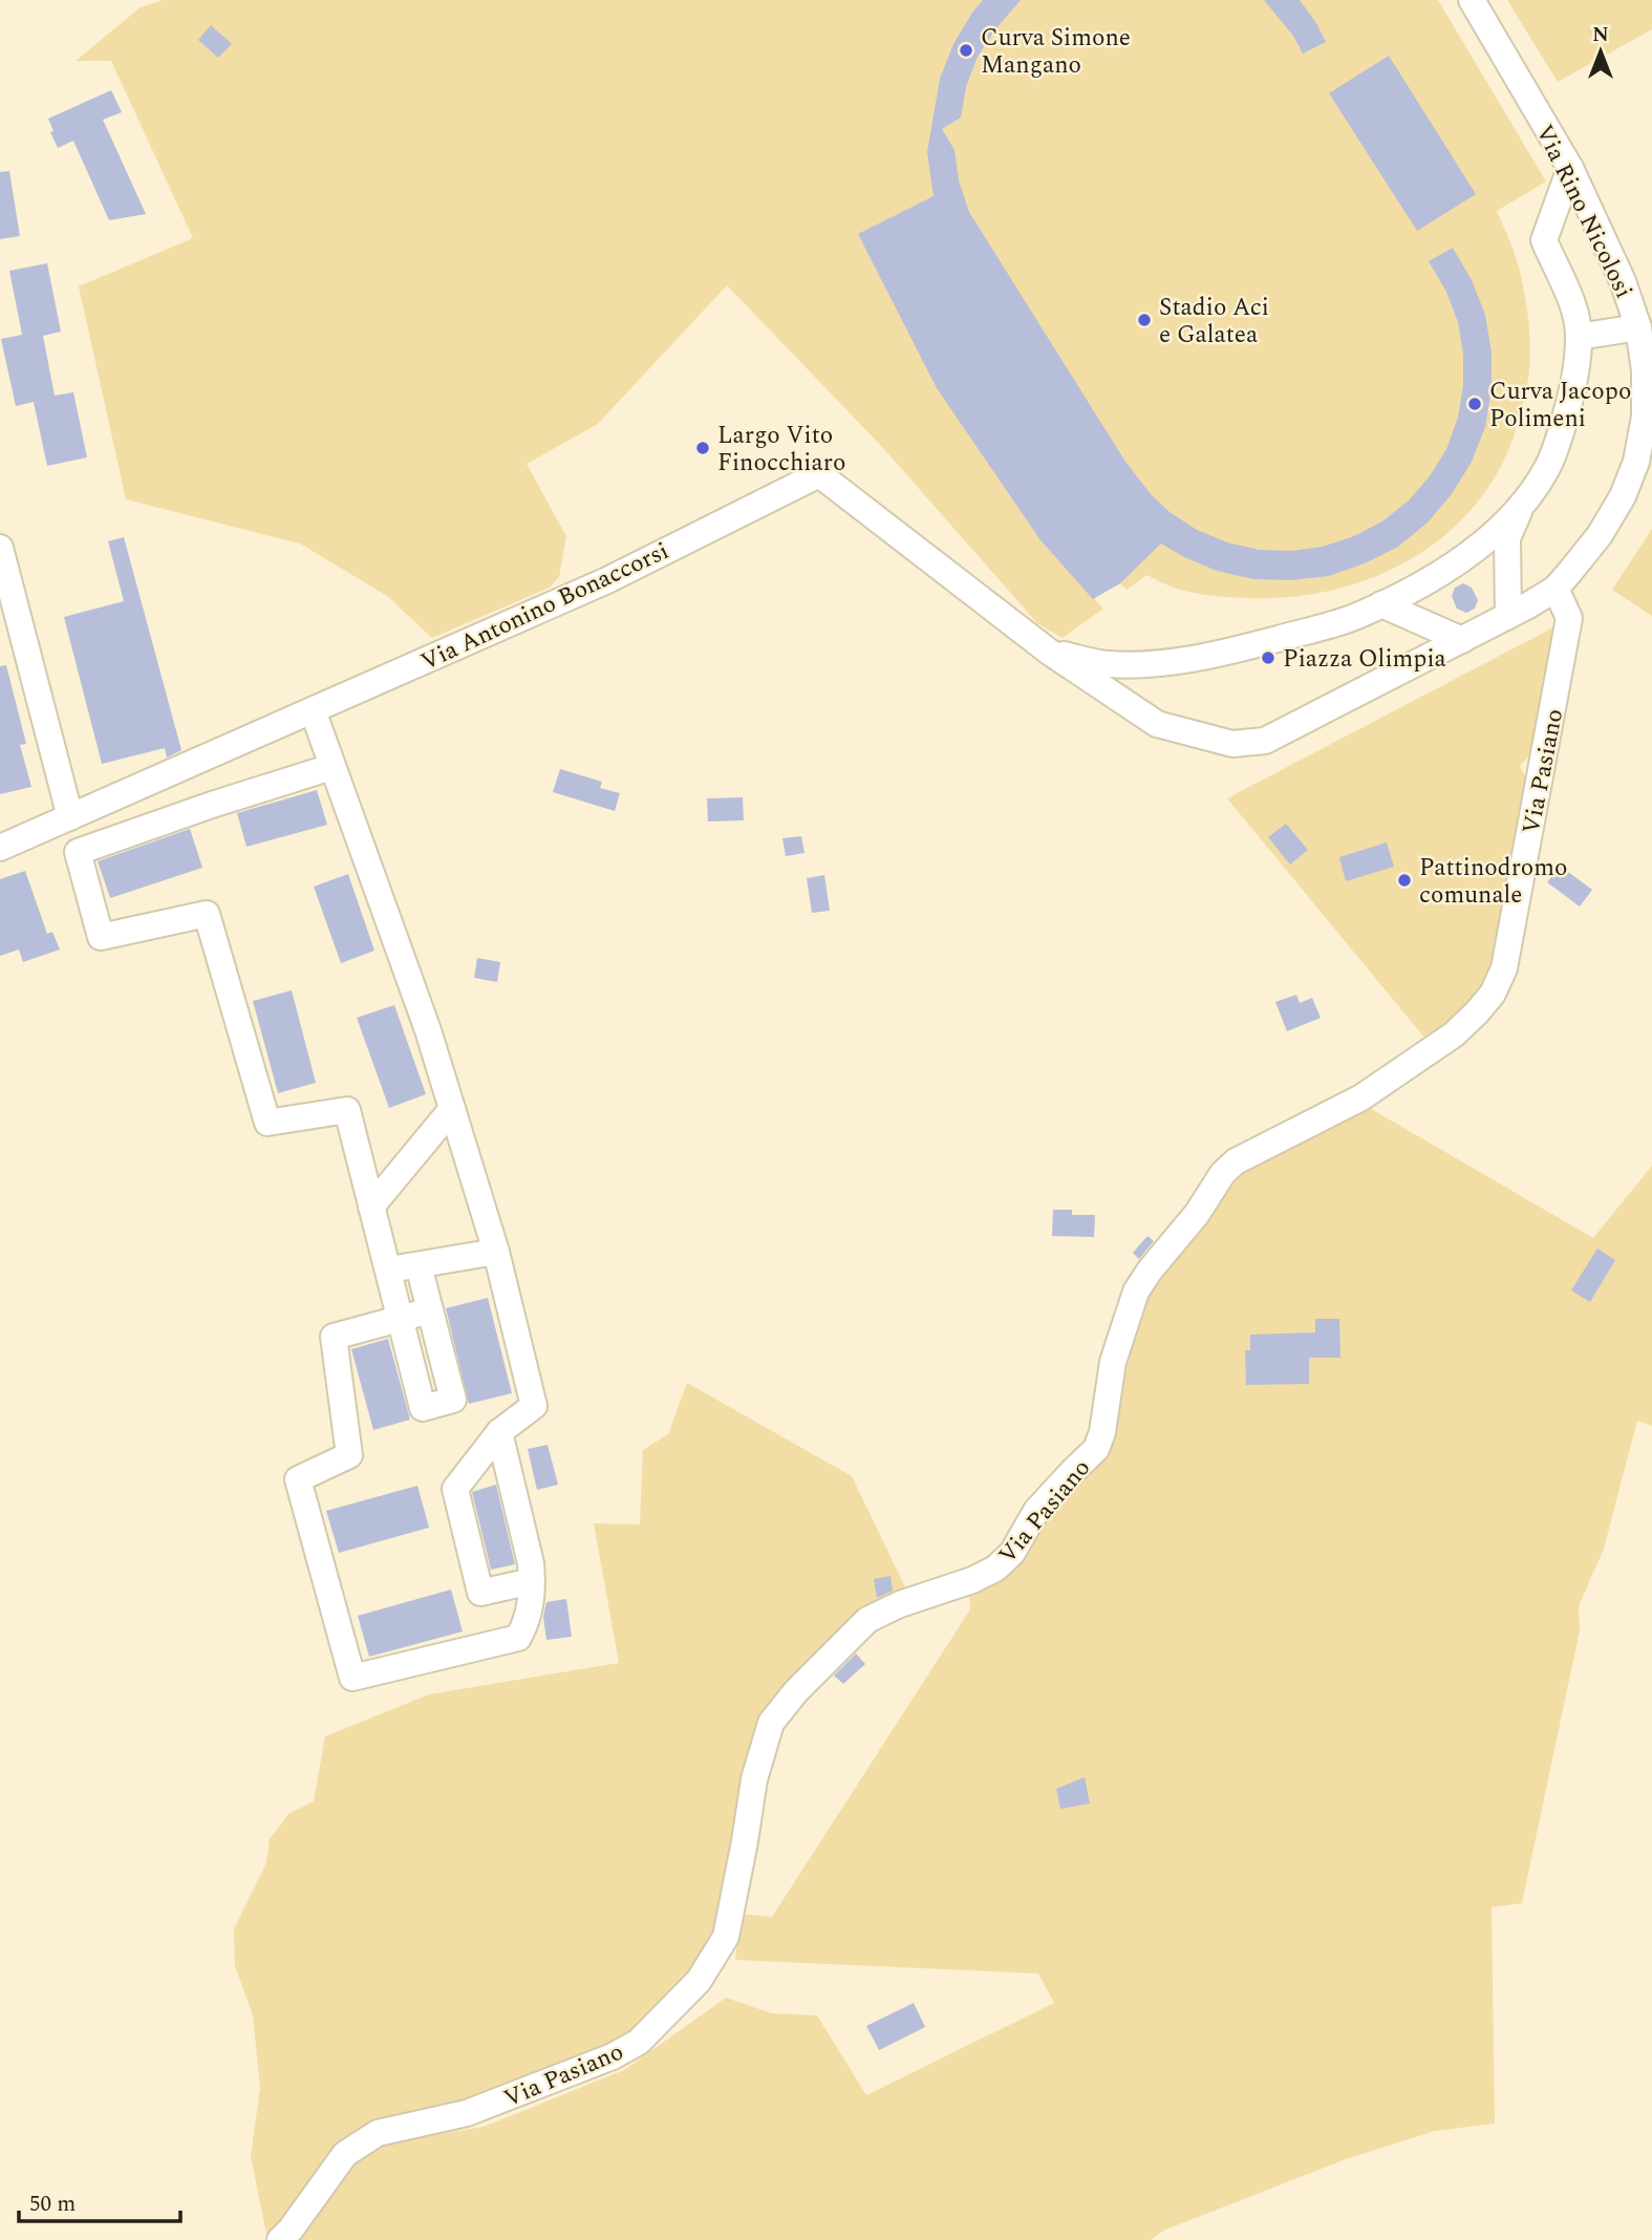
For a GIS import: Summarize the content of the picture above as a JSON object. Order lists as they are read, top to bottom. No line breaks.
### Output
{"streets":{"street":["Via Rino Nicolosi","Via Antonino Bonaccorsi","Via Pasiano"]},"crossings":[["Via Rino Nicolosi","Via Pasiano"]],"places":["Curva Simone Mangano","Stadio Aci e Galatea","Curva Jacopo Polimeni","Largo Vito Finocchiaro","Piazza Olimpia","Pattinodromo comunale"],"scale_bar":"50 m","north":"top"}
